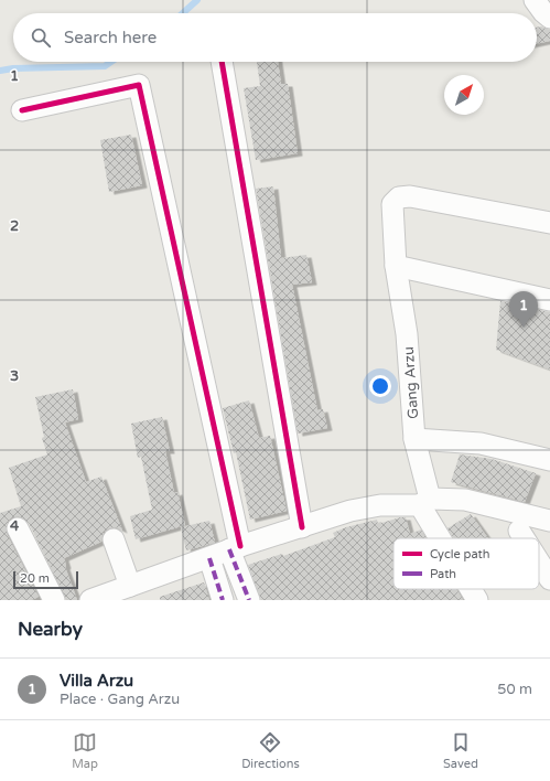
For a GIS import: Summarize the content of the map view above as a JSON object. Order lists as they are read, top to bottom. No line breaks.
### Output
{"streets":{"street":["Gang Arzu"]},"legend":["Cycle path","Path"],"scale_bar":"20 m","north":"top right","page":{"search":"Search here","pins":"1","scale":"20 m","heading":"Nearby","list":[{"mark":"1","name":"Villa Arzu","note":"Place · Gang Arzu","value":"50 m"}],"nav":["Map","Directions","Saved"]},"grid":{"rows":["1","2","3","4"]}}
